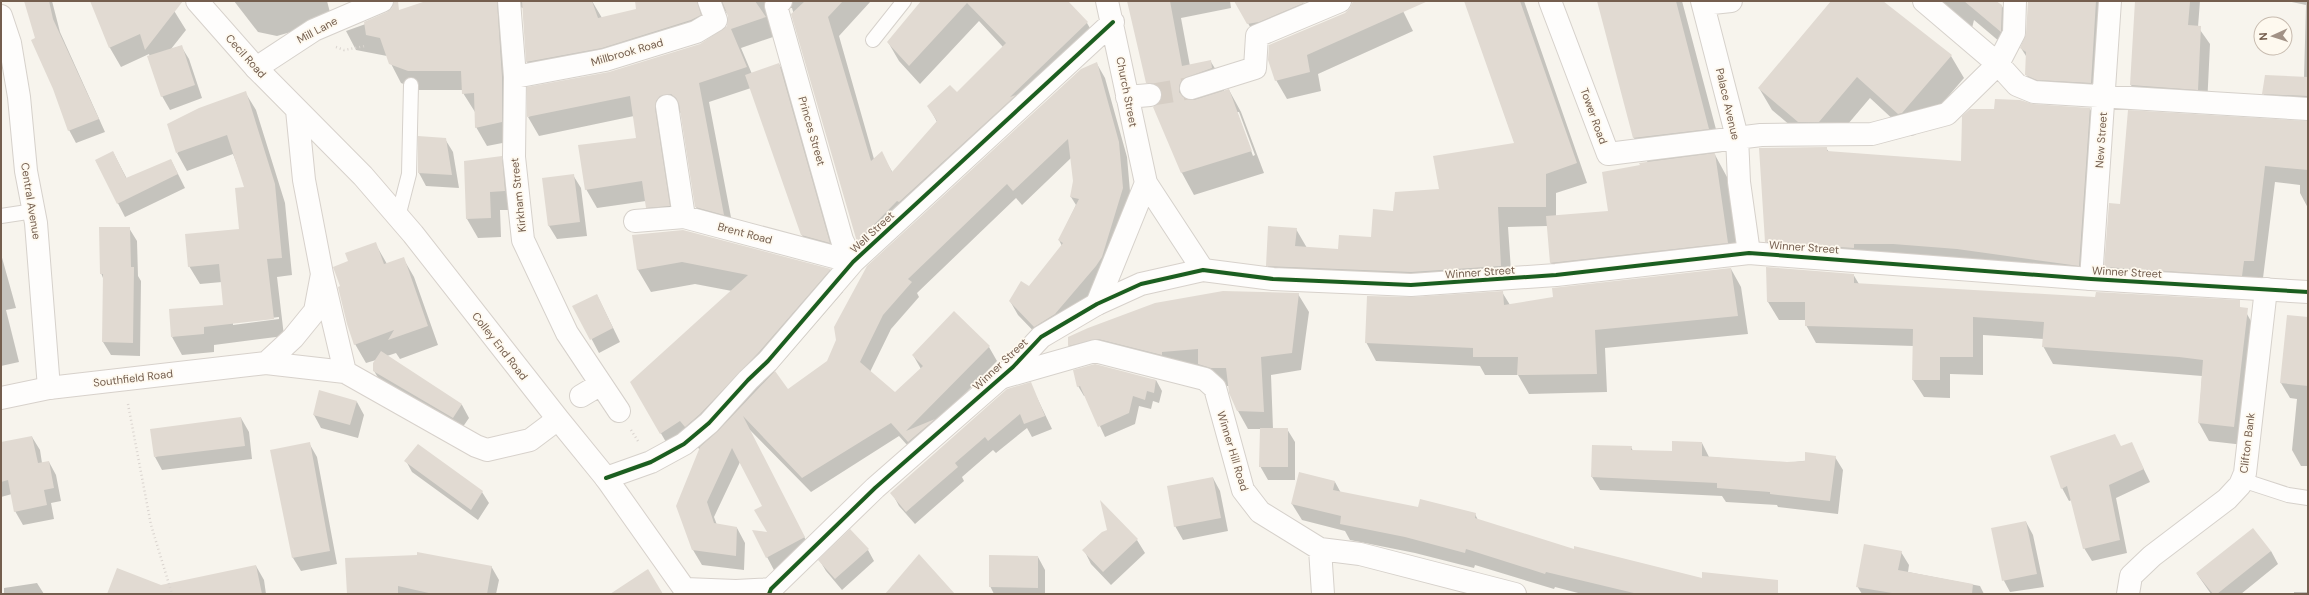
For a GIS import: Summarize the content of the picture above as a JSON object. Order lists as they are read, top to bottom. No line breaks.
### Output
{"streets":{"street":["Mill Lane","Millbrook Road","Cecil Road","Church Street","Palace Avenue","Tower Road","Princes Street","New Street","Kirkham Street","Central Avenue","Well Street","Brent Road","Winner Street","Colley End Road","Southfield Road","Clifton Bank","Winner Hill Road"]},"crossings":[["Mill Lane","Cecil Road"],["Millbrook Road","Kirkham Street"],["Cecil Road","Colley End Road"],["Church Street","Well Street"],["Church Street","Winner Street"],["Palace Avenue","Tower Road"],["Palace Avenue","Winner Street"],["Princes Street","Well Street"],["Princes Street","Brent Road"],["New Street","Winner Street"],["Central Avenue","Southfield Road"],["Well Street","Brent Road"],["Well Street","Colley End Road"],["Winner Street","Colley End Road"],["Winner Street","Clifton Bank"],["Winner Street","Winner Hill Road"],["Colley End Road","Southfield Road"]],"north":"left"}
